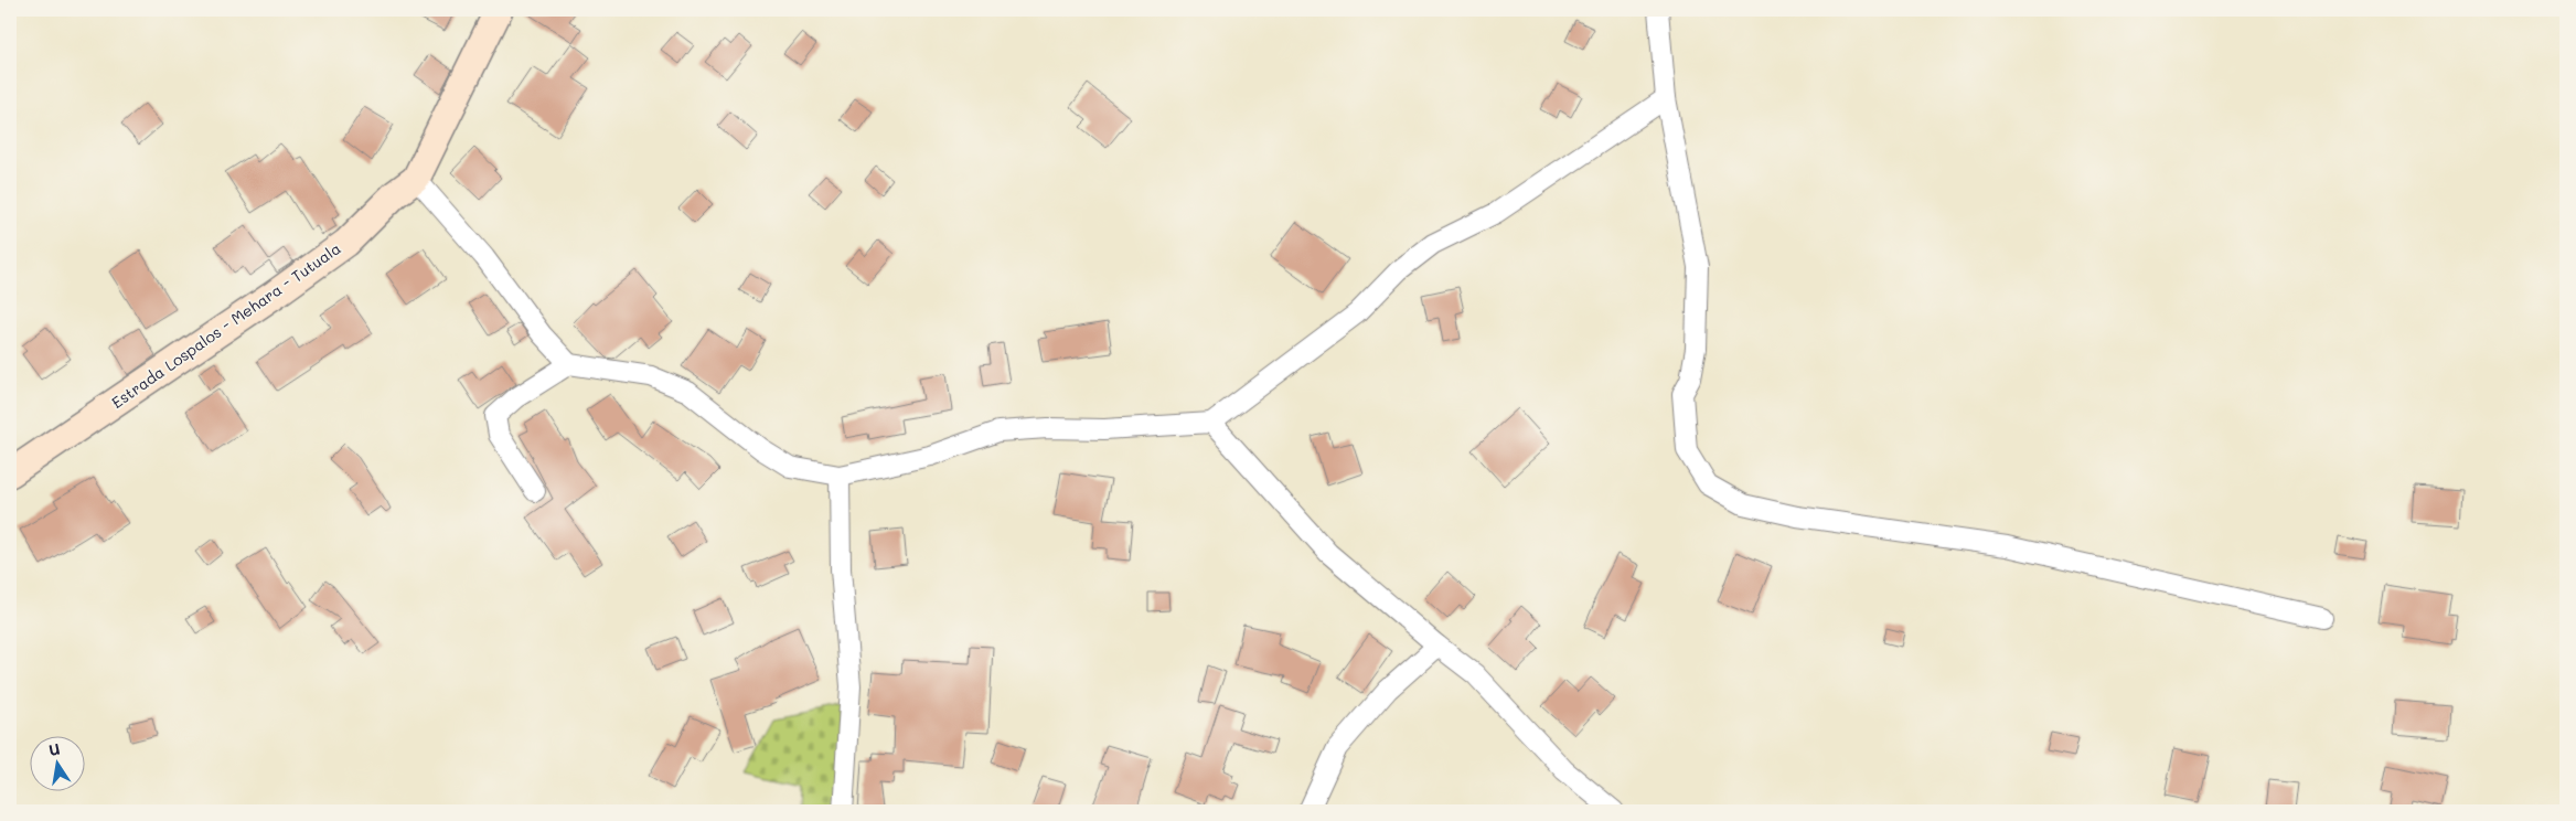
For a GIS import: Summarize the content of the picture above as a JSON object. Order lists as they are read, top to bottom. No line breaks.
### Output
{"streets":{"main road":["Estrada Lospalos - Mehara - Tutuala"]},"north":"top"}
